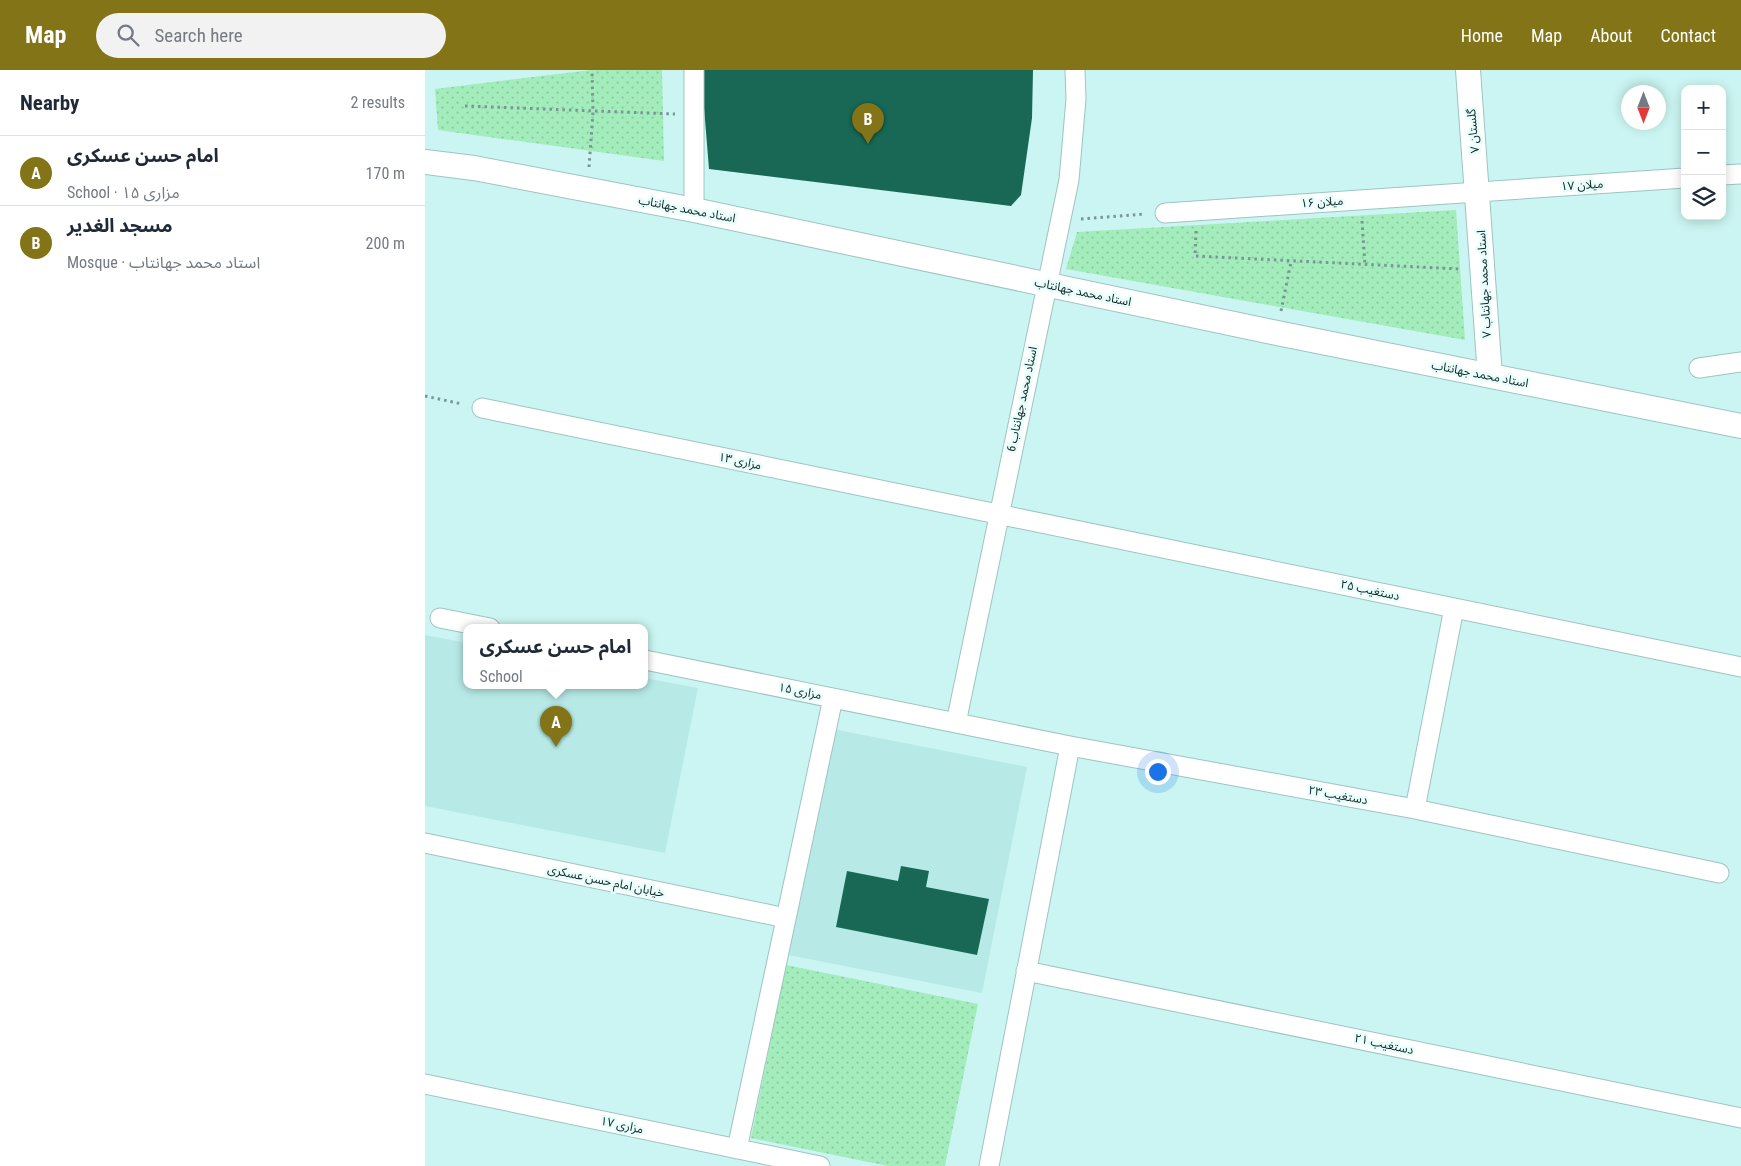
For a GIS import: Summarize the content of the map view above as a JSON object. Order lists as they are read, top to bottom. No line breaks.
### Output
{"streets":{"street":["گلستان ۷","میلان ۱۷","میلان ۱۶","استاد محمد جهانتاب","استاد محمد جهانتاب ۷","استاد محمد جهانتاب 6","مزاری ۱۳","دستغیب ۲۵","مزاری ۱۵","دستغیب ۲۳","خیابان امام حسن عسکری","دستغیب ۲۱","مزاری ۱۷"]},"crossings":[["گلستان ۷","میلان ۱۷"],["گلستان ۷","میلان ۱۶"],["گلستان ۷","استاد محمد جهانتاب ۷"],["میلان ۱۷","میلان ۱۶"],["میلان ۱۷","استاد محمد جهانتاب ۷"],["میلان ۱۶","استاد محمد جهانتاب ۷"],["استاد محمد جهانتاب","استاد محمد جهانتاب ۷"],["استاد محمد جهانتاب","استاد محمد جهانتاب 6"],["استاد محمد جهانتاب 6","مزاری ۱۳"],["استاد محمد جهانتاب 6","دستغیب ۲۵"],["استاد محمد جهانتاب 6","مزاری ۱۵"],["استاد محمد جهانتاب 6","دستغیب ۲۳"],["مزاری ۱۳","دستغیب ۲۵"],["مزاری ۱۵","دستغیب ۲۳"]],"north":"bottom","page":{"header":"Map","search":"Search here","nav":["Home","Map","About","Contact"],"heading":["Nearby","2 results"],"map_buttons":["+","−"],"pins":["B","A"],"list":[{"mark":"A","name":"امام حسن عسکری","note":"School · مزاری ۱۵","value":"170 m"},{"mark":"B","name":"مسجد الغدیر","note":"Mosque · استاد محمد جهانتاب","value":"200 m"}],"popup":["امام حسن عسکری","School"]}}
